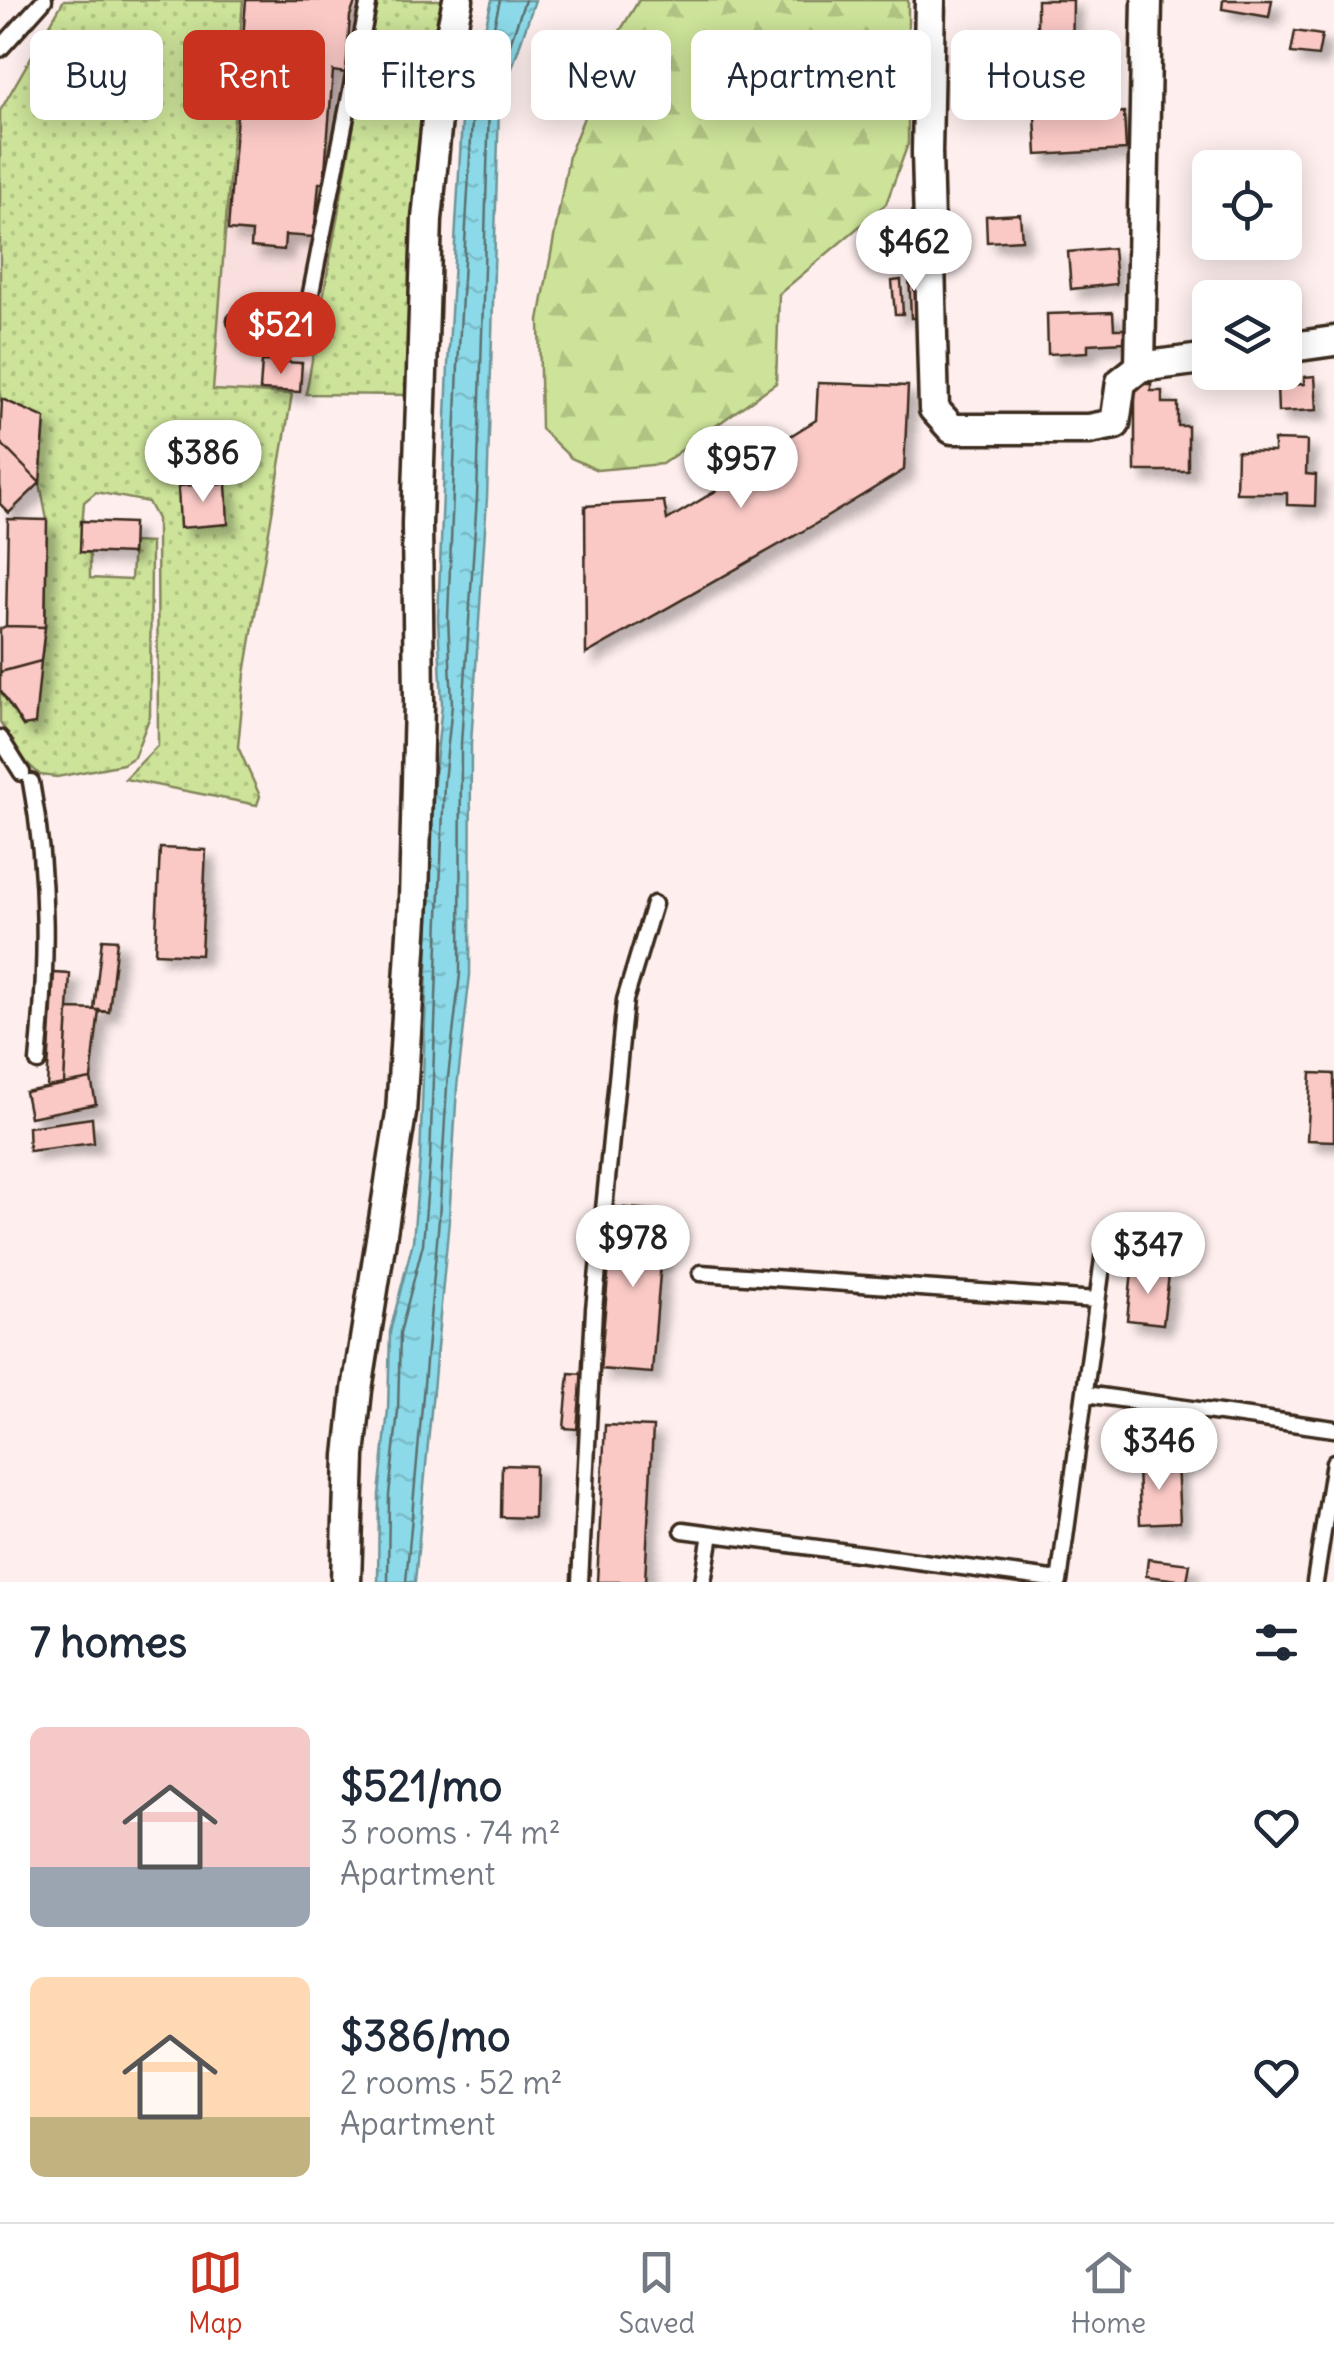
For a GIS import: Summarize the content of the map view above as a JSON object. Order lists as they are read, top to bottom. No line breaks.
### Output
{"page":{"chip":["Buy","Rent","Filters","New","Apartment","House"],"price":["$462","$521","$386","$957","$978","$347","$346"],"heading":"7 homes","list":[{"name":"$521/mo","note":"3 rooms · 74 m² · Apartment"},{"name":"$386/mo","note":"2 rooms · 52 m² · Apartment"}],"tabs":["Map","Saved","Home"]}}
